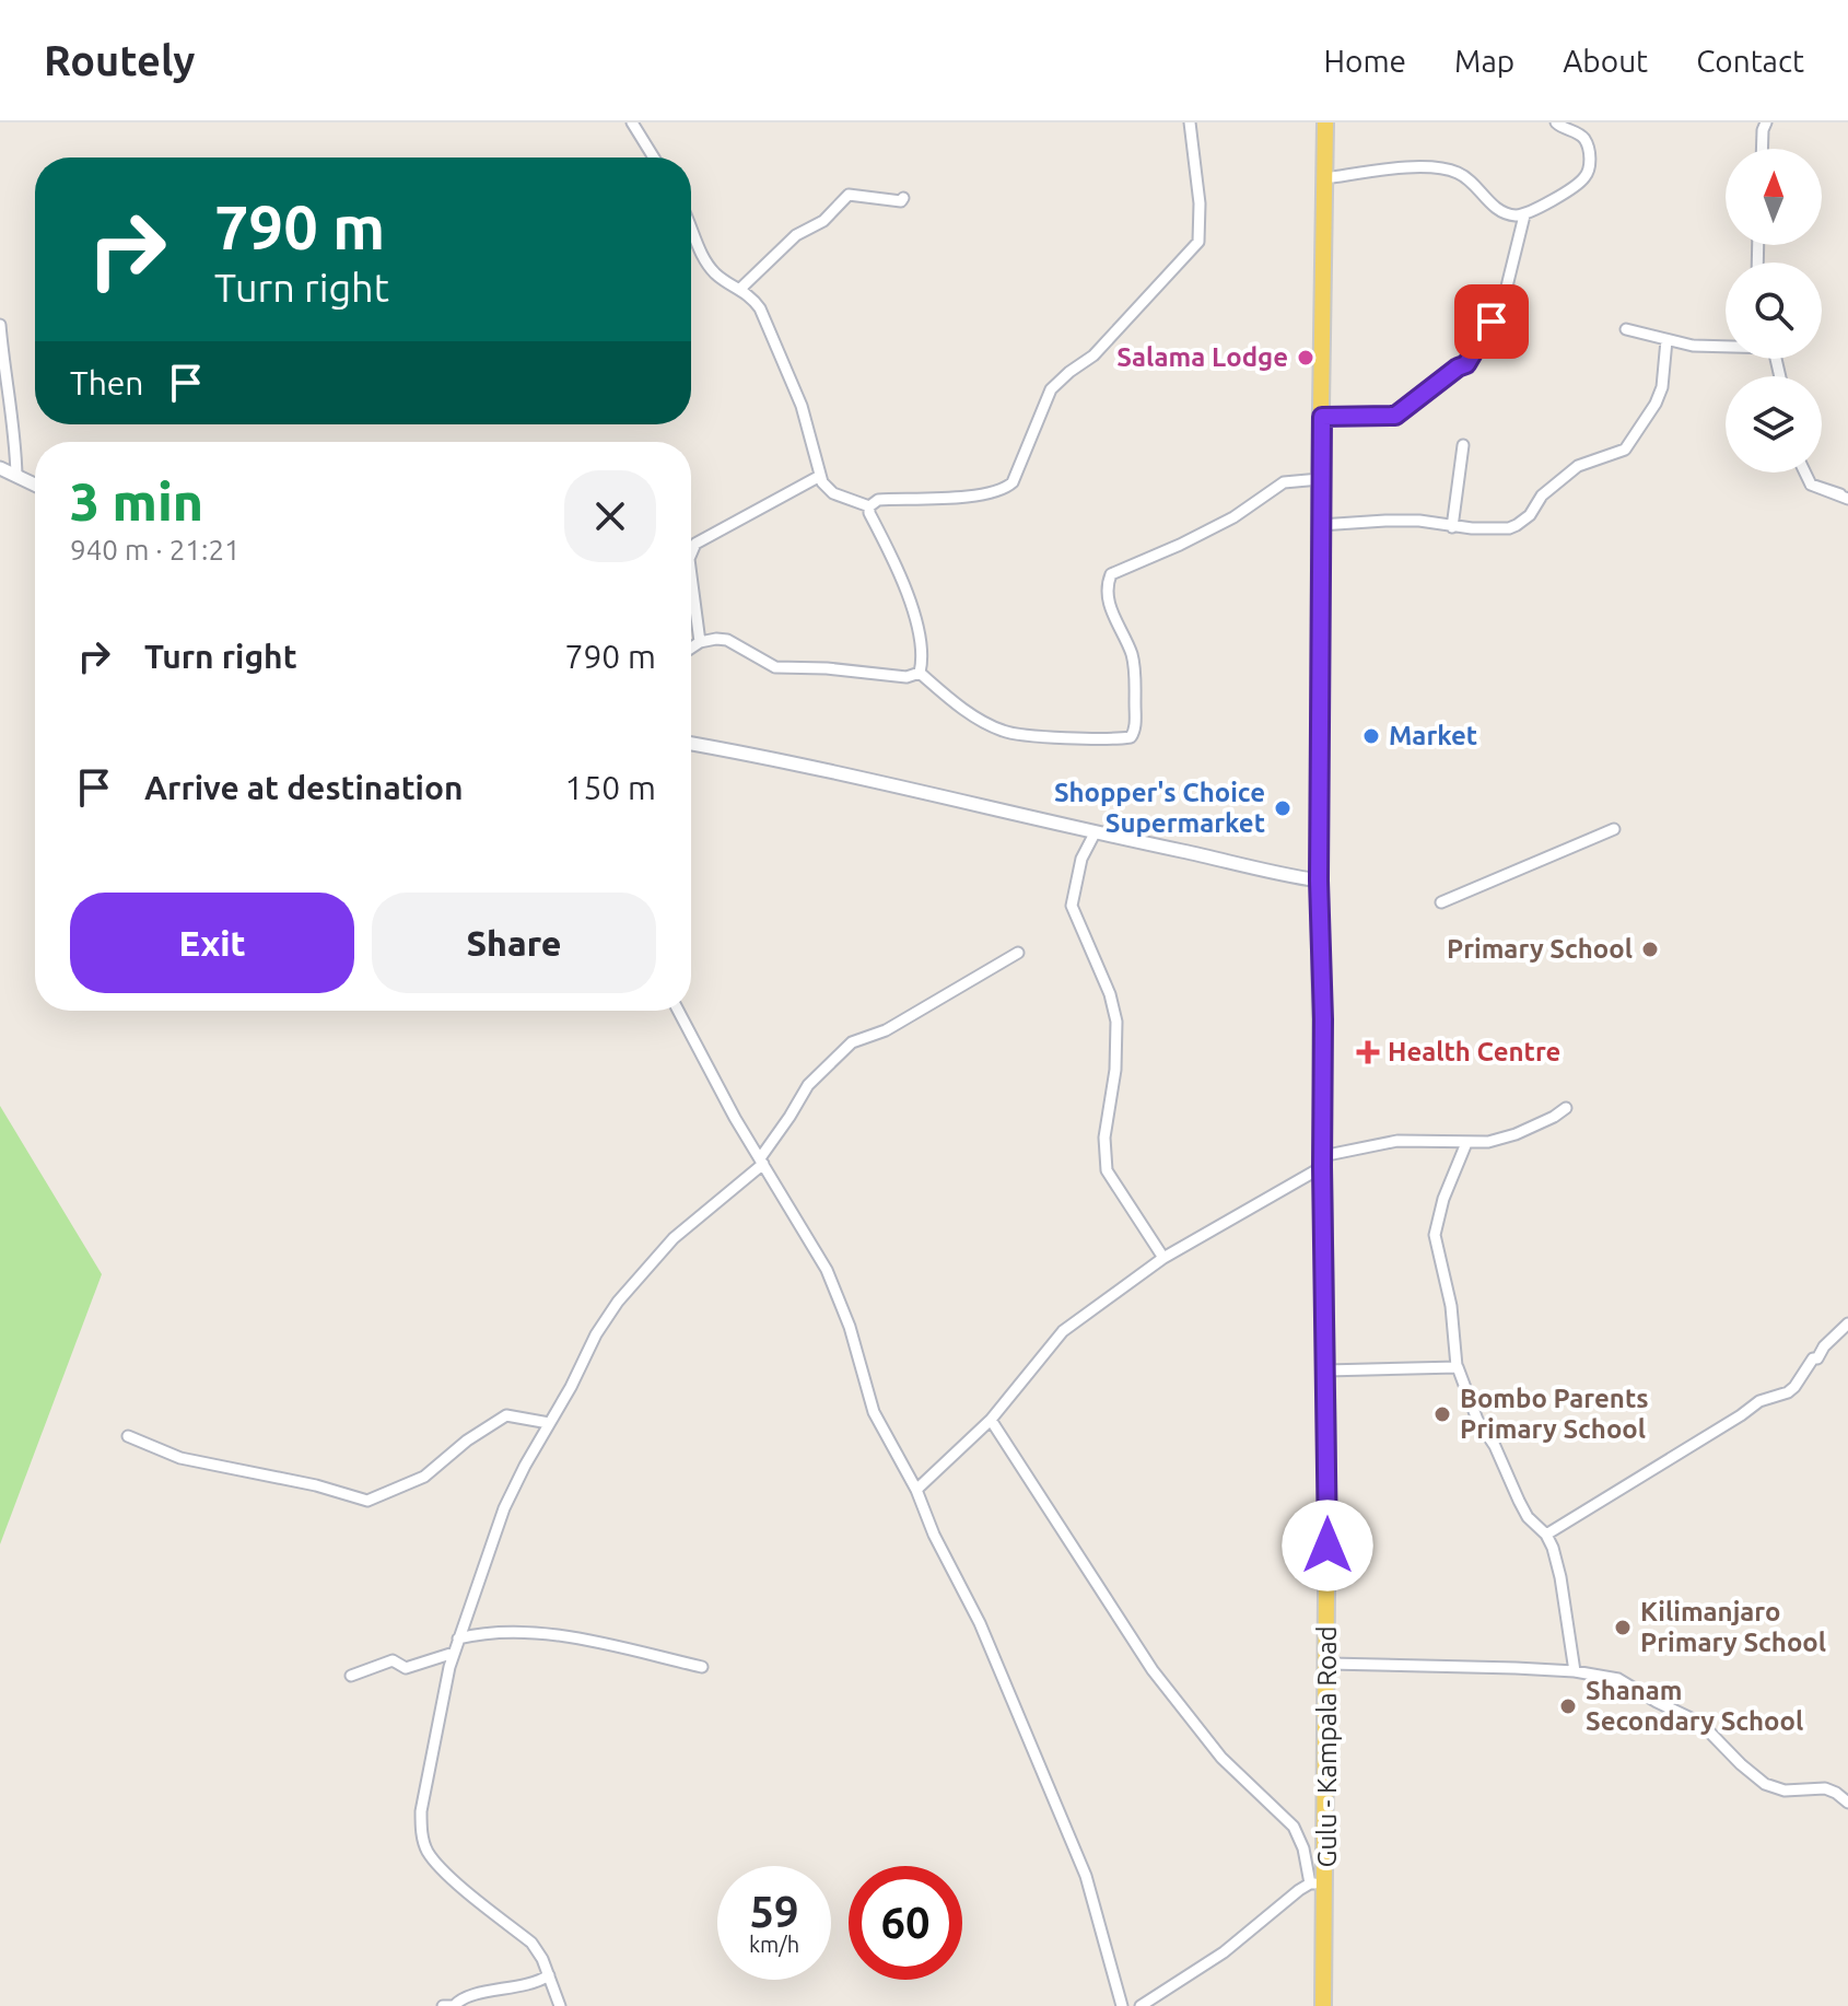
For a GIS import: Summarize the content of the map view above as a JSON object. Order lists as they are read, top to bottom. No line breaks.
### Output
{"streets":{"main road":["Gulu - Kampala Road"]},"places":{"other":["Salama Lodge","Market","Shopper's Choice Supermarket","Primary School","Bombo Parents Primary School","Kilimanjaro Primary School","Shanam Secondary School"],"health":["Health Centre"]},"north":"top","page":{"header":"Routely","nav":["Home","Map","About","Contact"],"turn":["790 m","Turn right"],"then":"Then","heading":["3 min","940 m · 21:21"],"list":[{"name":"Turn right","value":"790 m"},{"name":"Arrive at destination","value":"150 m"}],"buttons":["Exit","Share"],"speed":"59 km/h","limit":"60"}}
